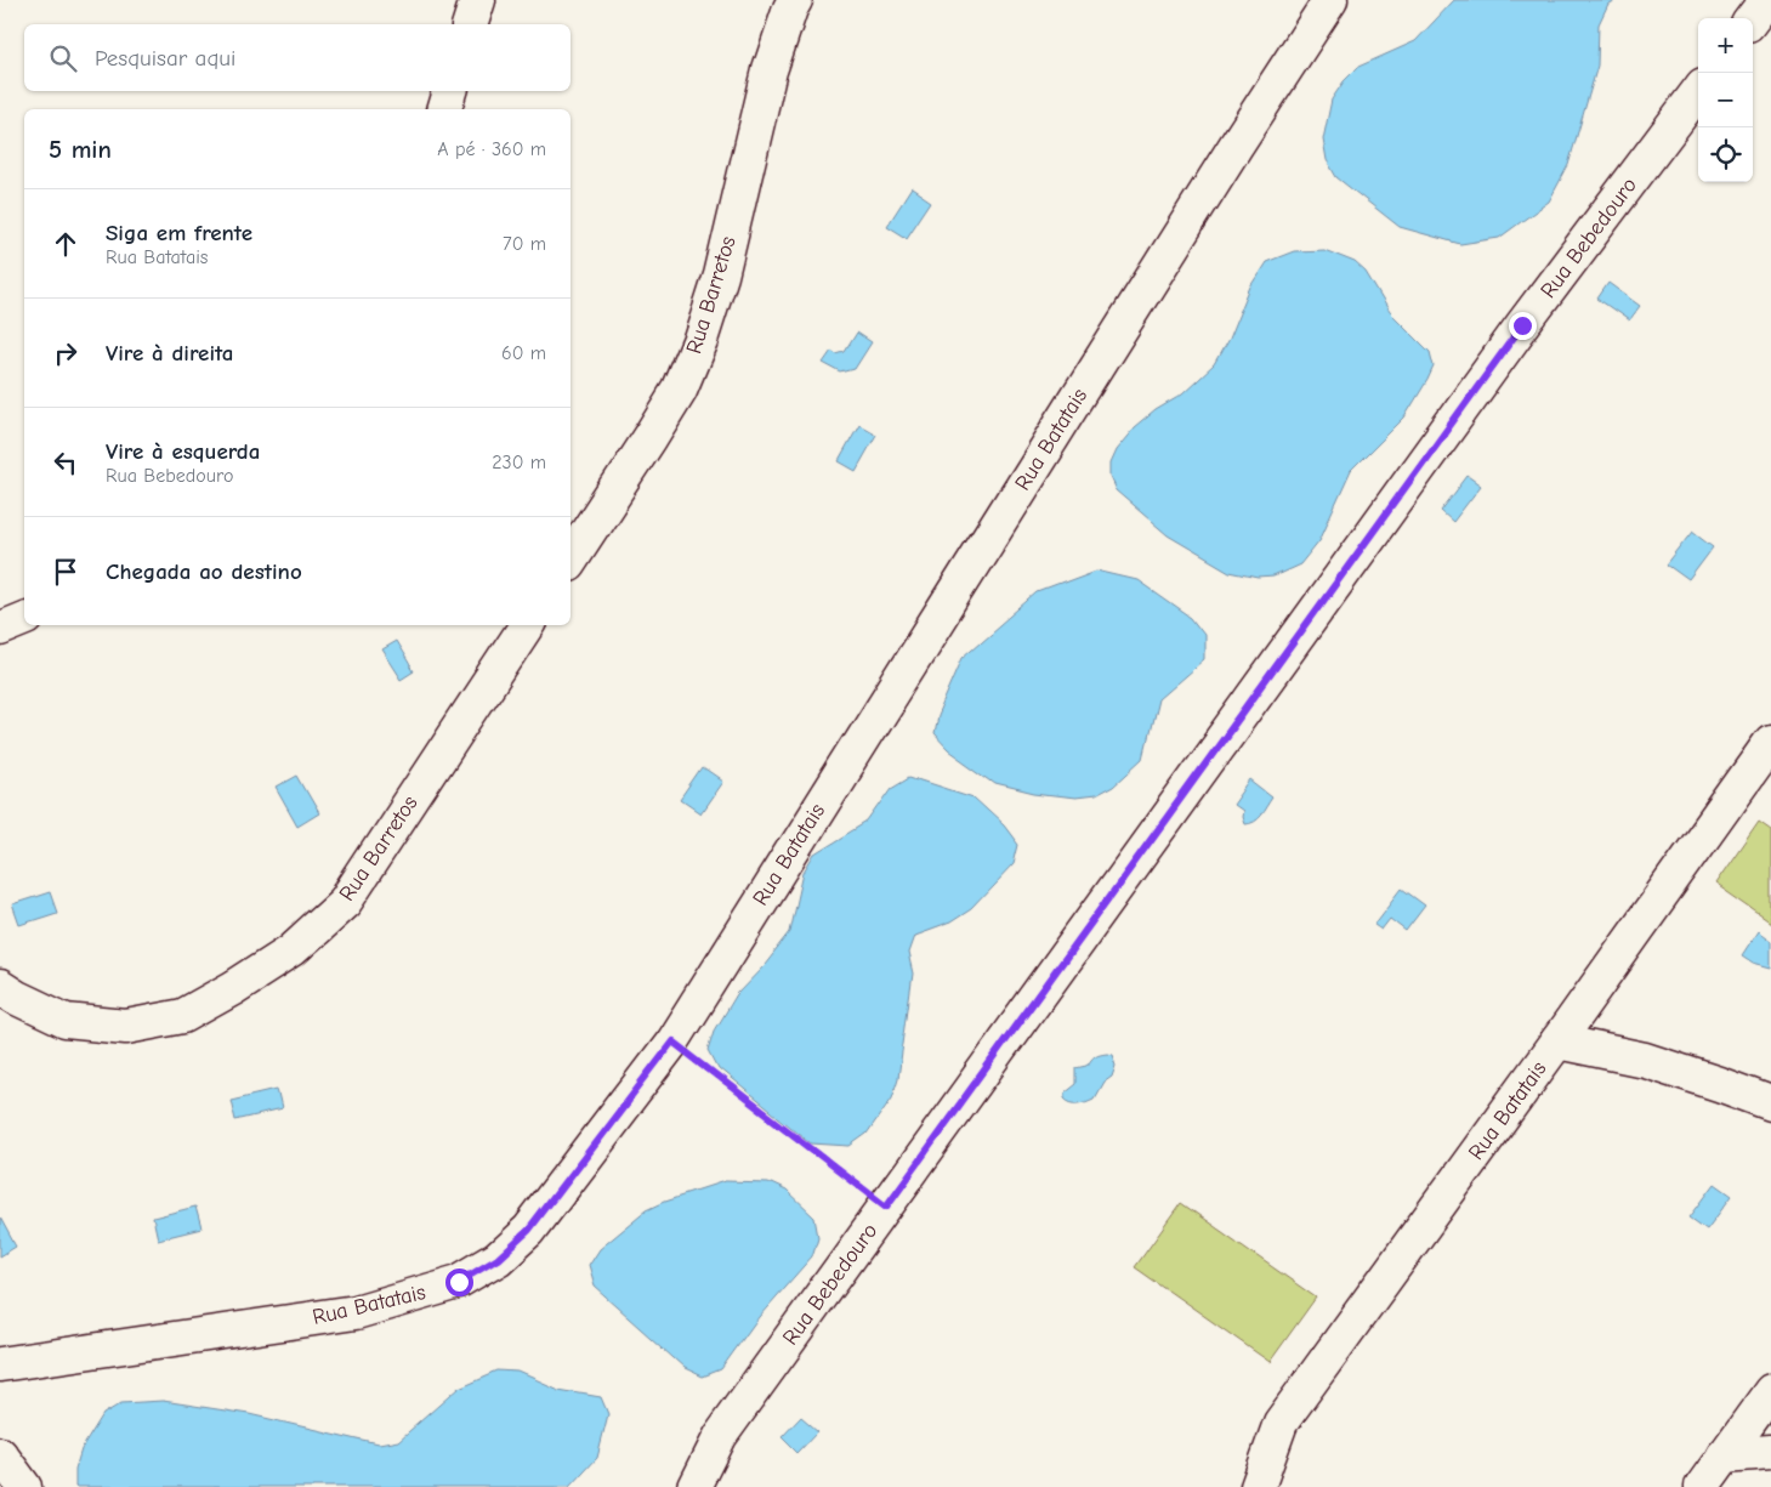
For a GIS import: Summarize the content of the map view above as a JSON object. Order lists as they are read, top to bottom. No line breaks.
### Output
{"streets":{"street":["Rua Bebedouro","Rua Barretos","Rua Batatais"]},"page":{"map_buttons":["+","−"],"search":"Pesquisar aqui","heading":["5 min","A pé · 360 m"],"list":[["Siga em frente","Rua Batatais","70 m"],["Vire à direita","60 m"],["Vire à esquerda","Rua Bebedouro","230 m"],"Chegada ao destino"]}}
